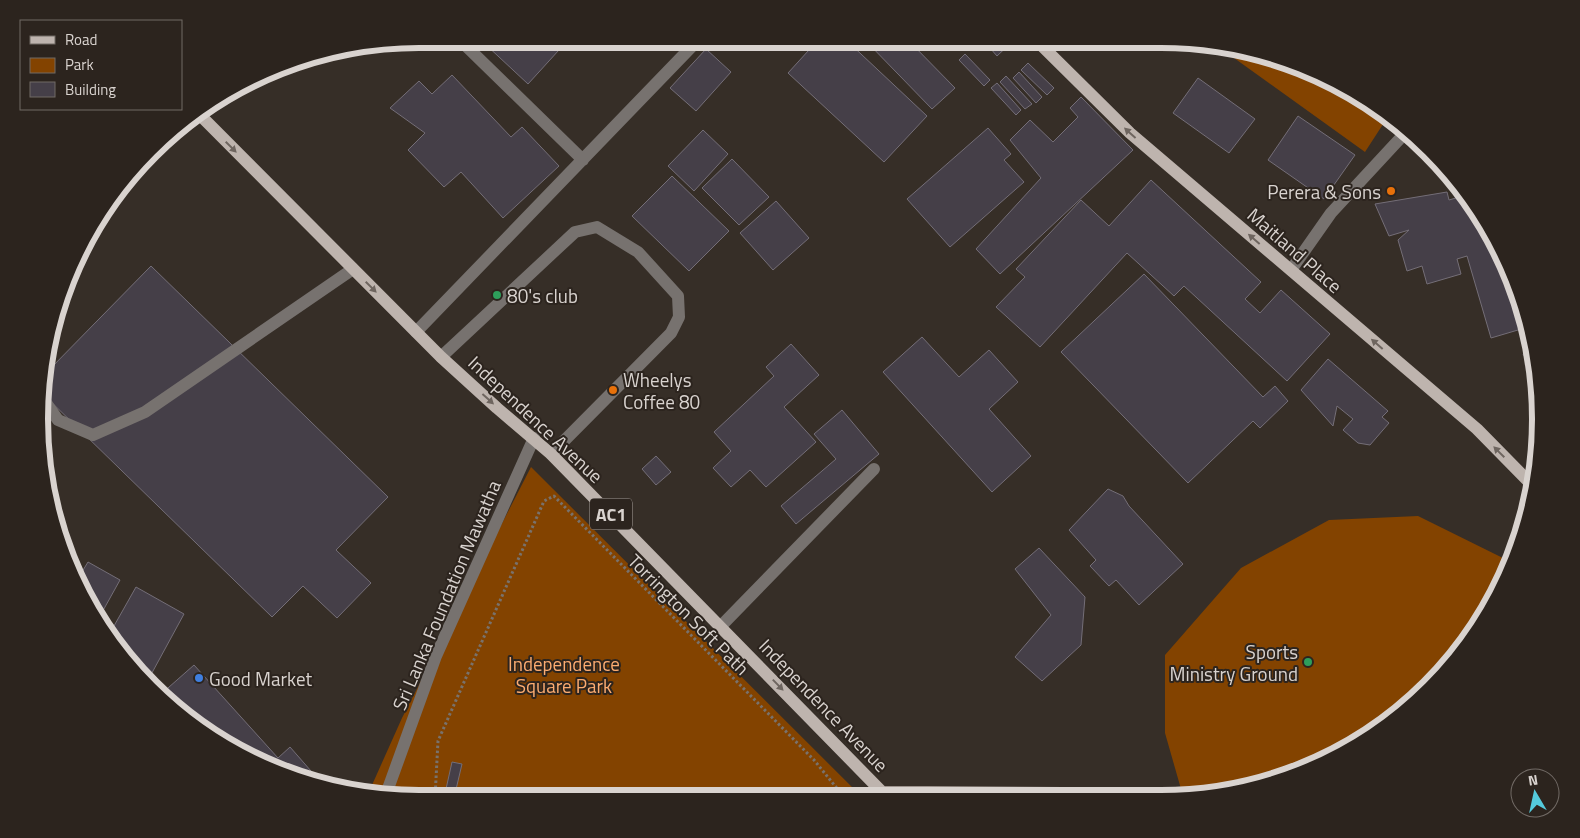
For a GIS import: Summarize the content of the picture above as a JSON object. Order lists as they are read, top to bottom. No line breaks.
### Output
{"streets":{"main road":["Maitland Place","Independence Avenue","AC1"],"street":["Sri Lanka Foundation Mawatha"],"path":["Torrington Soft Path"]},"crossings":[["Independence Avenue","Sri Lanka Foundation Mawatha"]],"one_way":["Maitland Place","Independence Avenue"],"parks":["Independence Square Park"],"places":["Perera & Sons","80's club","Wheelys Coffee 80","Sports Ministry Ground","Good Market"],"legend":["Road","Park","Building"],"north":"top"}
